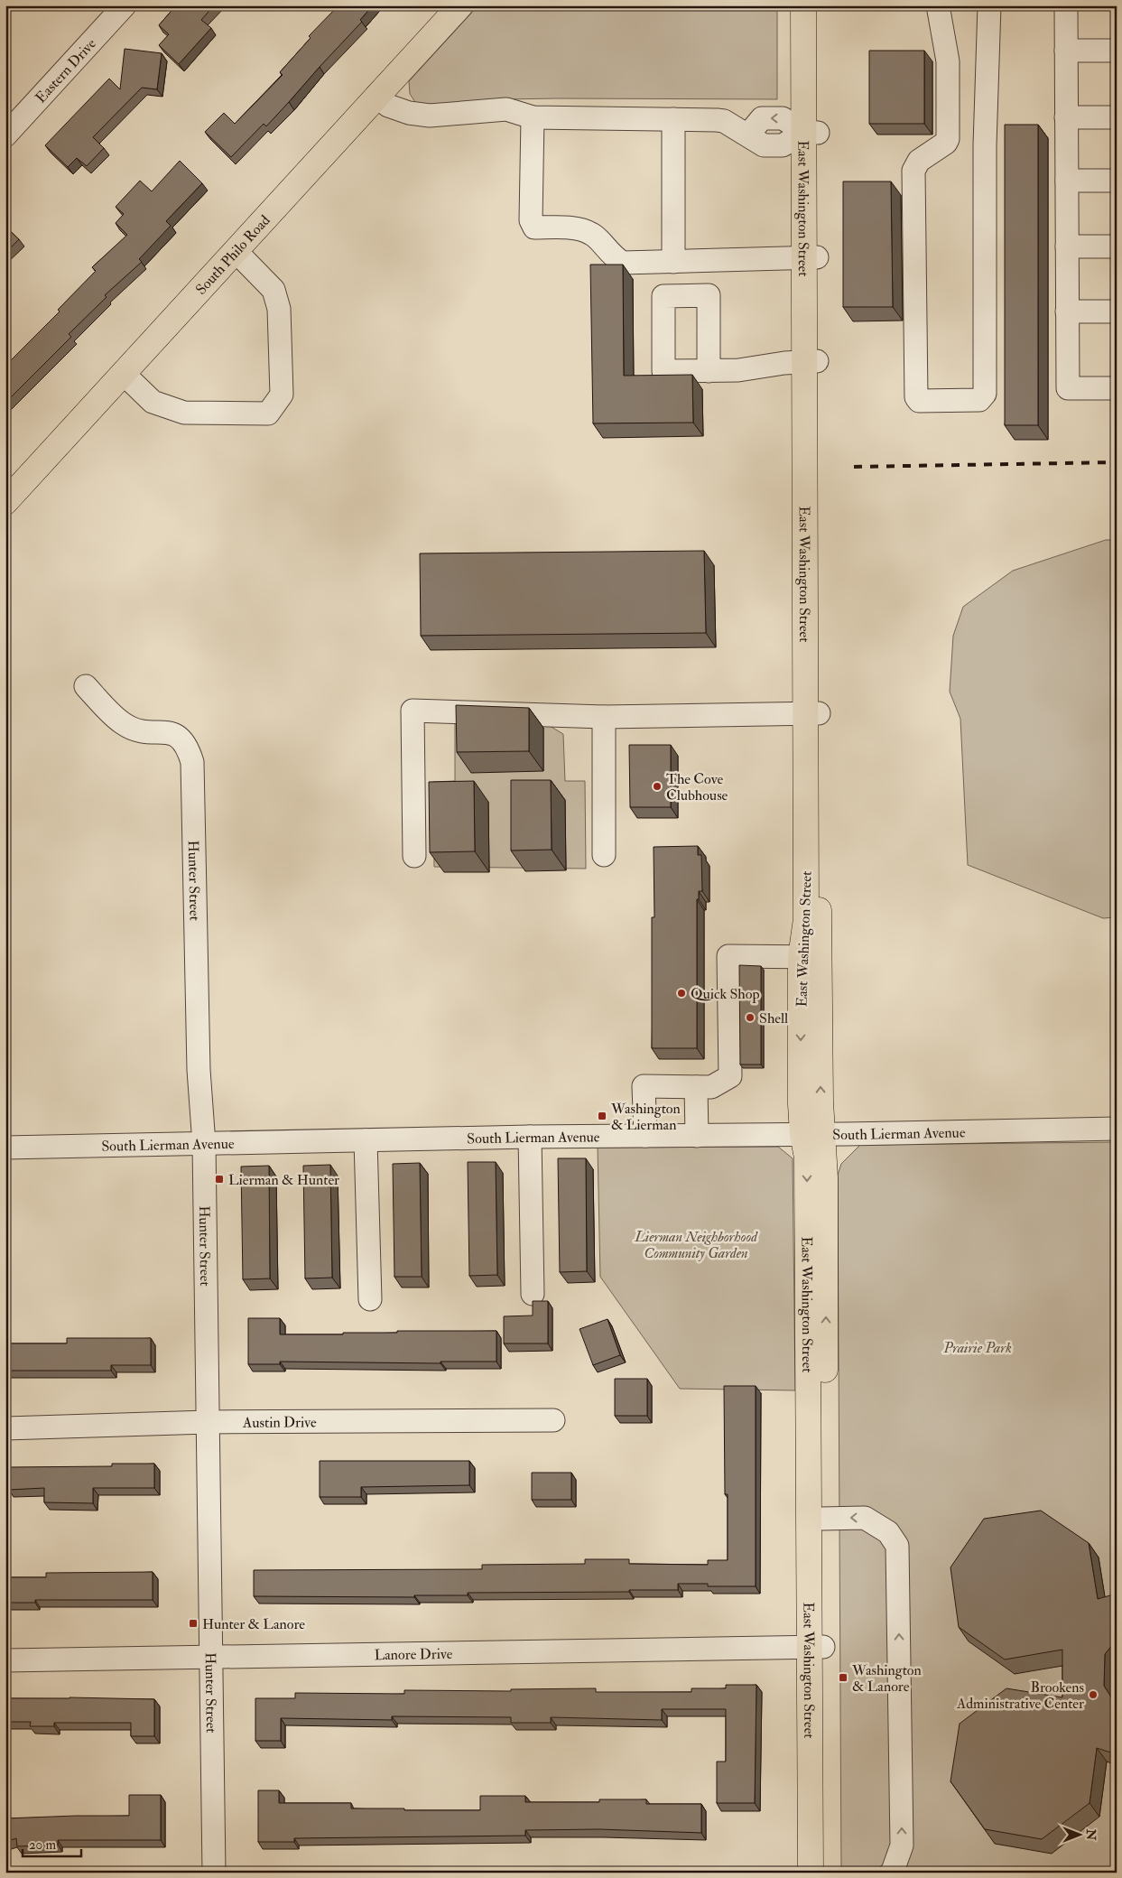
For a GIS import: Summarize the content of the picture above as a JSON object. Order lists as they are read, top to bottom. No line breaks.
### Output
{"streets":{"main road":["East Washington Street","South Philo Road"],"street":["Eastern Drive","Hunter Street","South Lierman Avenue","Austin Drive","Lanore Drive"]},"crossings":[["East Washington Street","South Lierman Avenue"],["East Washington Street","Lanore Drive"],["Hunter Street","South Lierman Avenue"],["Hunter Street","Austin Drive"],["Hunter Street","Lanore Drive"]],"parks":["Lierman Neighborhood Community Garden","Prairie Park"],"places":{"other":["The Cove Clubhouse","Quick Shop","Shell","Brookens Administrative Center"],"transit":["Washington & Lierman","Lierman & Hunter","Hunter & Lanore","Washington & Lanore"]},"scale_bar":"20 m","north":"right"}
